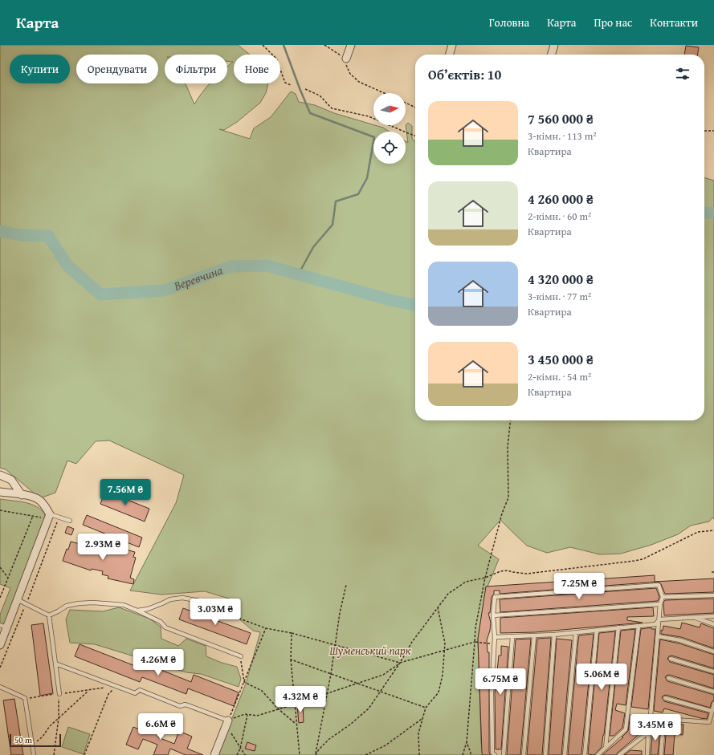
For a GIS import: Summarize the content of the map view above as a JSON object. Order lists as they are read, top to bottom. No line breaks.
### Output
{"water":["Веревчина"],"parks":["Шуменський парк"],"scale_bar":"50 m","north":"right","page":{"header":"Карта","nav":["Головна","Карта","Про нас","Контакти"],"chip":["Купити","Орендувати","Фільтри","Нове"],"heading":"Об’єктів: 10","list":[{"name":"7 560 000 ₴","note":"3-кімн. · 113 m² · Квартира"},{"name":"4 260 000 ₴","note":"2-кімн. · 60 m² · Квартира"},{"name":"4 320 000 ₴","note":"3-кімн. · 77 m² · Квартира"},{"name":"3 450 000 ₴","note":"2-кімн. · 54 m² · Квартира"}],"price":["7.56M ₴","2.93M ₴","7.25M ₴","3.03M ₴","4.26M ₴","5.06M ₴","6.75M ₴","4.32M ₴","6.6M ₴","3.45M ₴"],"scale":"50 m"}}
